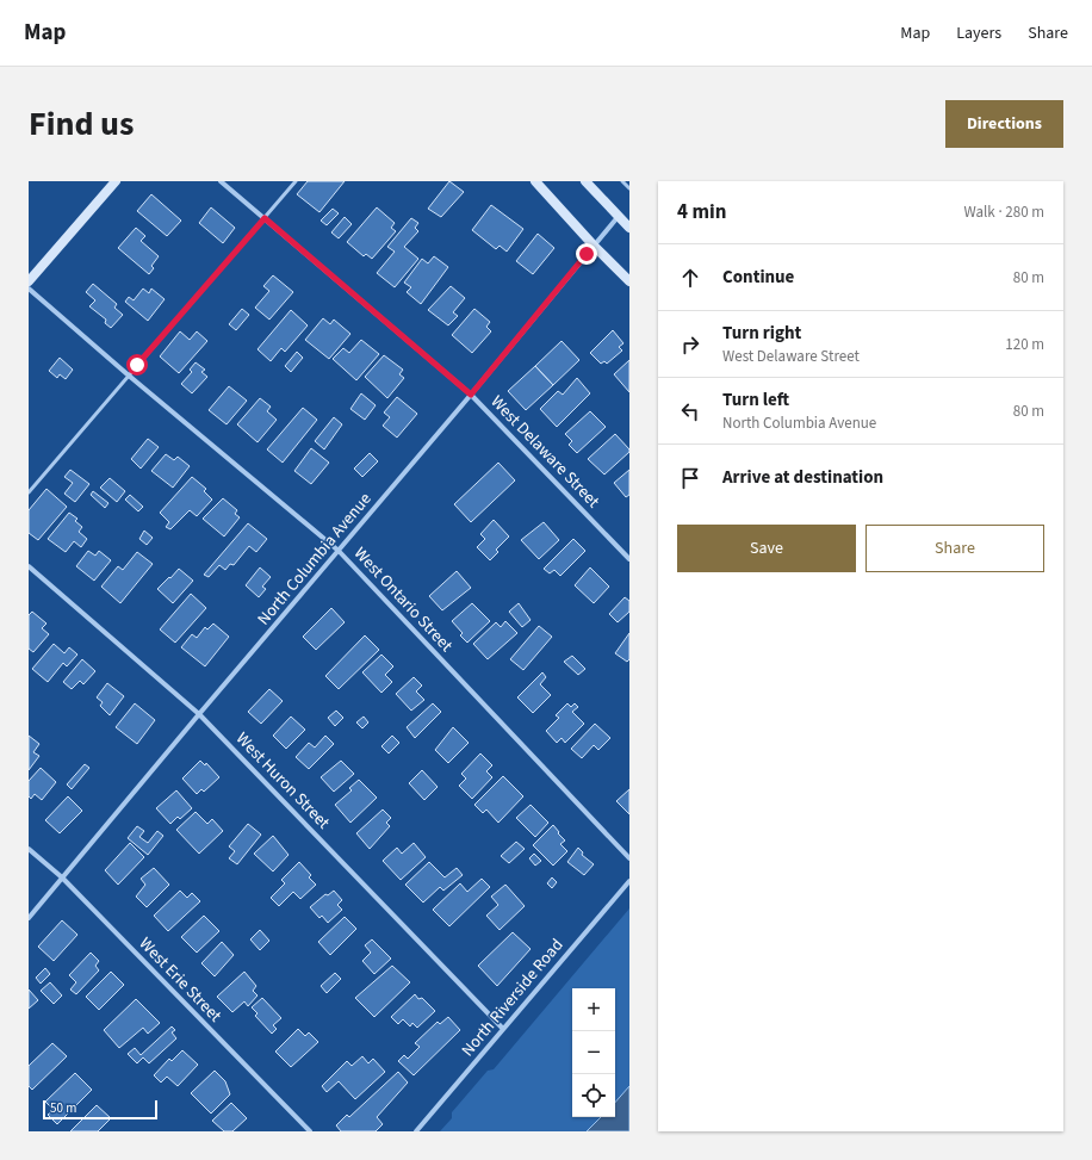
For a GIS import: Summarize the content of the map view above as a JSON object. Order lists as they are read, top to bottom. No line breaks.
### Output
{"streets":{"street":["West Delaware Street","North Columbia Avenue","West Ontario Street","West Huron Street","West Erie Street","North Riverside Road"]},"crossings":[["West Delaware Street","North Columbia Avenue"],["North Columbia Avenue","West Ontario Street"],["North Columbia Avenue","West Huron Street"],["North Columbia Avenue","West Erie Street"],["West Huron Street","North Riverside Road"]],"scale_bar":"50 m","page":{"header":"Map","nav":["Map","Layers","Share"],"title":"Find us","buttons":["Directions",["Save","Share"]],"heading":["4 min","Walk · 280 m"],"list":[["Continue","80 m"],["Turn right","West Delaware Street","120 m"],["Turn left","North Columbia Avenue","80 m"],"Arrive at destination"],"map_buttons":["+","−"],"scale":"50 m"}}
